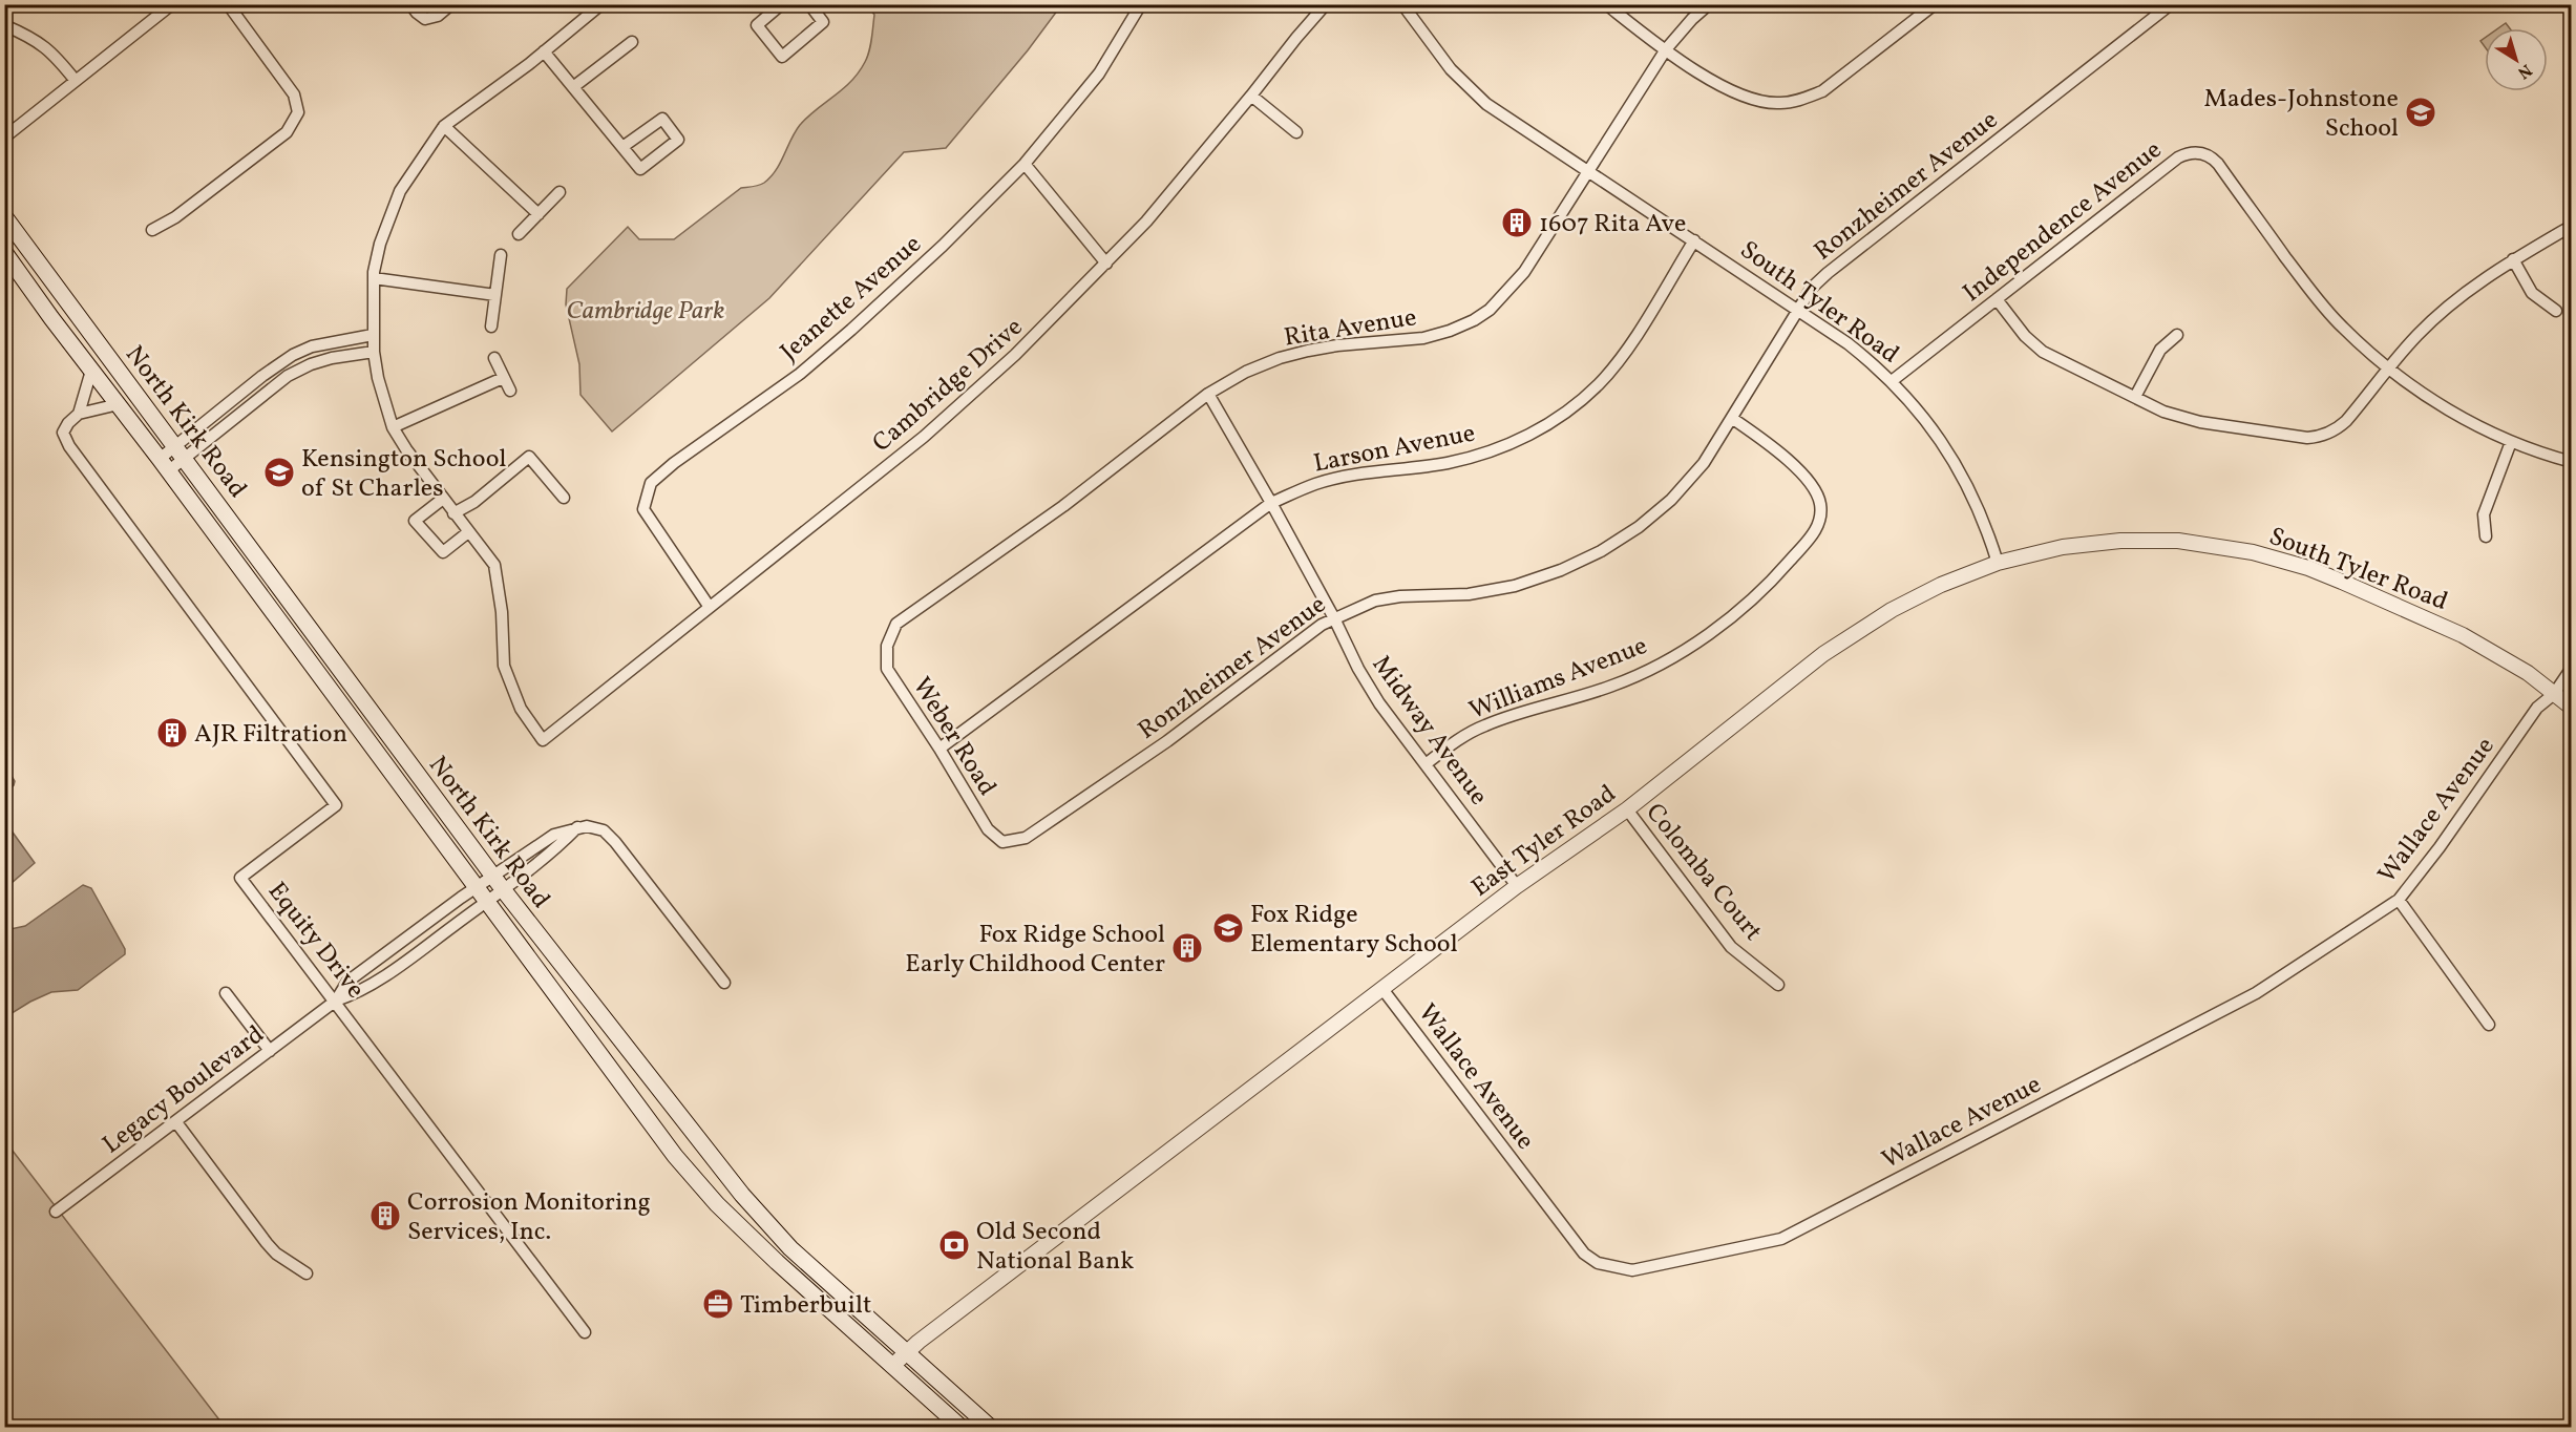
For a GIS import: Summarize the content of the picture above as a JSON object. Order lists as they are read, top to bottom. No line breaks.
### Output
{"streets":{"main road":["North Kirk Road"],"street":["Ronzheimer Avenue","Independence Avenue","Jeanette Avenue","South Tyler Road","Rita Avenue","Cambridge Drive","Larson Avenue","Williams Avenue","Midway Avenue","Weber Road","Wallace Avenue","East Tyler Road","Colomba Court","Equity Drive","Legacy Boulevard"]},"crossings":[["Ronzheimer Avenue","South Tyler Road"],["Ronzheimer Avenue","Williams Avenue"],["Ronzheimer Avenue","Midway Avenue"],["Ronzheimer Avenue","Weber Road"],["Independence Avenue","South Tyler Road"],["Jeanette Avenue","Cambridge Drive"],["South Tyler Road","Rita Avenue"],["South Tyler Road","Larson Avenue"],["South Tyler Road","Wallace Avenue"],["South Tyler Road","East Tyler Road"],["Rita Avenue","Midway Avenue"],["Rita Avenue","Weber Road"],["North Kirk Road","East Tyler Road"],["North Kirk Road","Equity Drive"],["North Kirk Road","Legacy Boulevard"],["Larson Avenue","Midway Avenue"],["Larson Avenue","Weber Road"],["Williams Avenue","Midway Avenue"],["Midway Avenue","East Tyler Road"],["Wallace Avenue","East Tyler Road"],["East Tyler Road","Colomba Court"],["Equity Drive","Legacy Boulevard"]],"parks":["Cambridge Park"],"places":{"school or university":["Mades-Johnstone School","Kensington School of St Charles","Fox Ridge Elementary School"],"building":["1607 Rita Ave","AJR Filtration","Fox Ridge School Early Childhood Center","Corrosion Monitoring Services, Inc."],"bank":["Old Second National Bank"],"office":["Timberbuilt"]},"north":"bottom right"}
